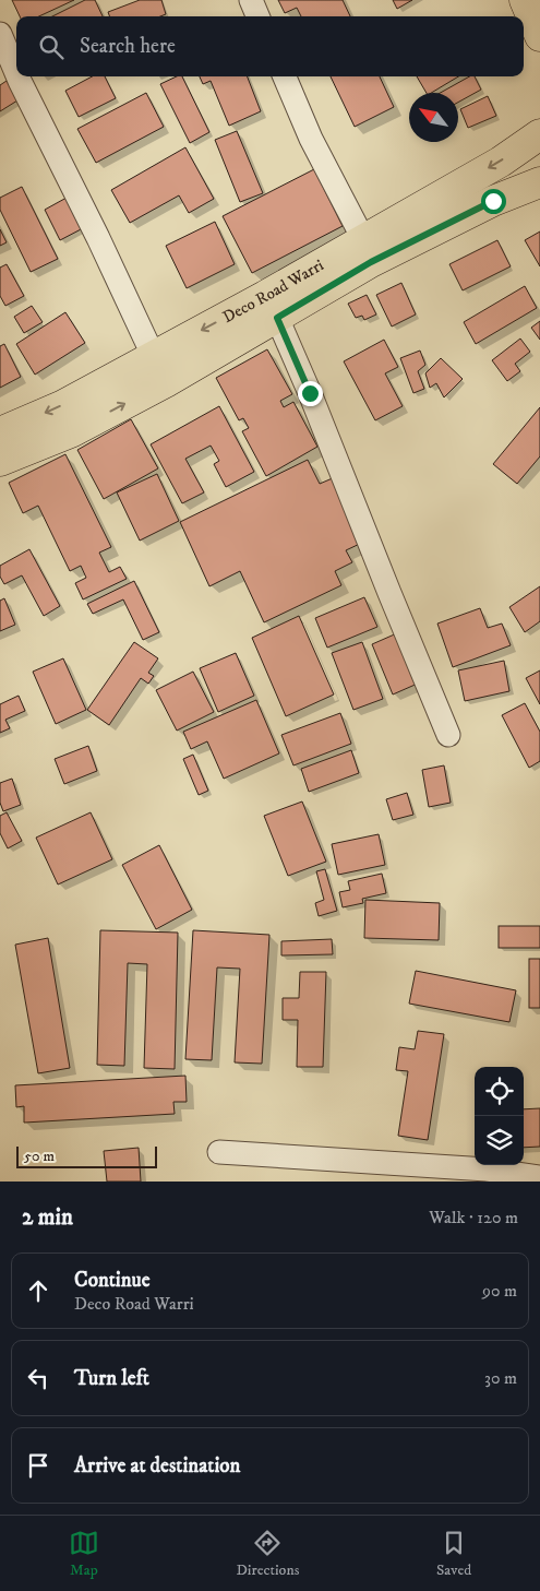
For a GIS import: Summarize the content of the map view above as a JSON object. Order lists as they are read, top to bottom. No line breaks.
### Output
{"streets":{"main road":["Deco Road Warri"]},"scale_bar":"50 m","north":"top left","page":{"search":"Search here","scale":"50 m","heading":["2 min","Walk · 120 m"],"list":[["Continue","Deco Road Warri","90 m"],["Turn left","30 m"],"Arrive at destination"],"nav":["Map","Directions","Saved"]}}
